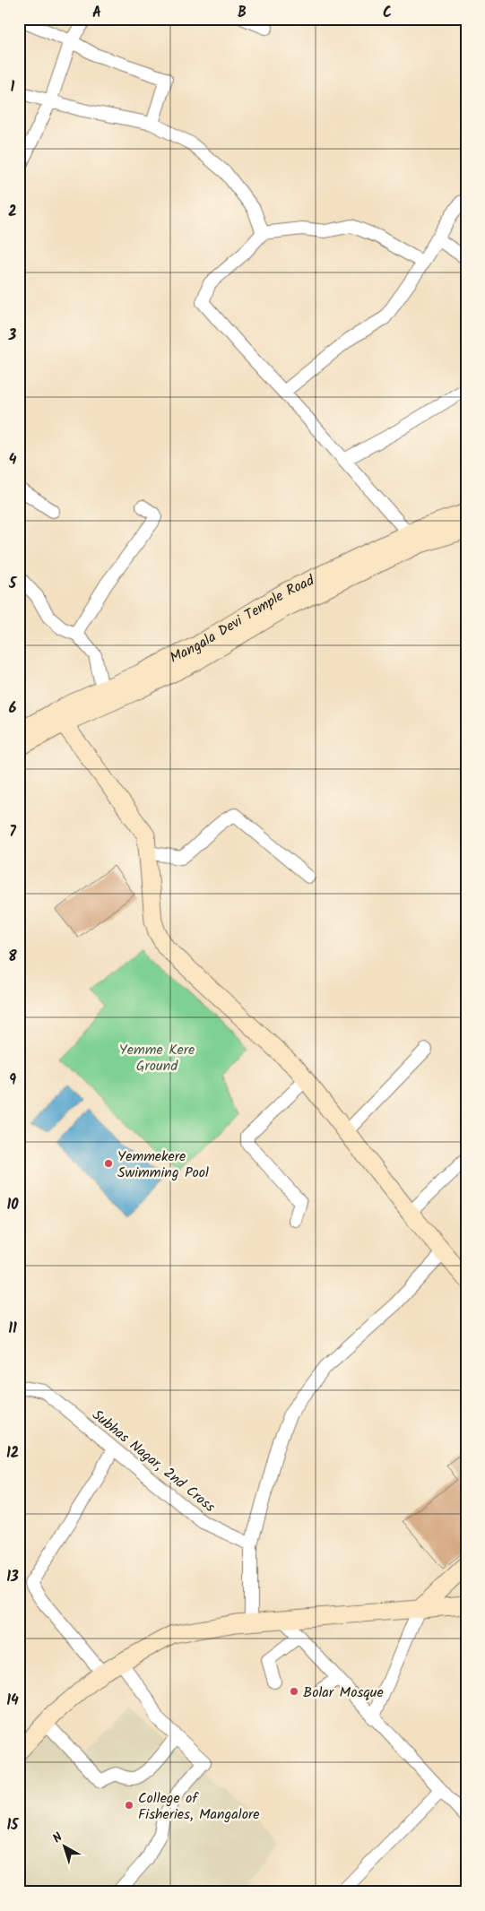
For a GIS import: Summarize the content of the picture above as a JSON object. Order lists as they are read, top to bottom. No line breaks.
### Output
{"streets":{"street":["Mangala Devi Temple Road","Subhas Nagar, 2nd Cross"]},"parks":["Yemme Kere Ground"],"places":["Yemmekere Swimming Pool","Bolar Mosque","College of Fisheries, Mangalore"],"north":"top left","grid":{"columns":["A","B","C"],"rows":["1","2","3","4","5","6","7","8","9","10","11","12","13","14","15"]}}
